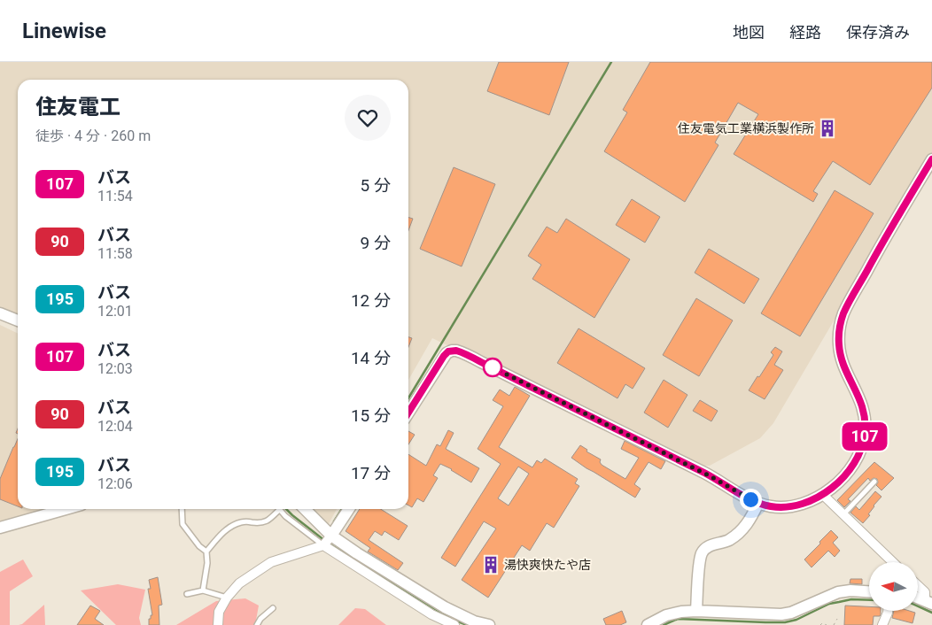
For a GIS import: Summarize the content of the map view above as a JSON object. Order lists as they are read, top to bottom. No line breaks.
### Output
{"places":{"building":["住友電気工業横浜製作所","湯快爽快たや店"]},"lines":["bus line 107"],"north":"left","page":{"header":"Linewise","nav":["地図","経路","保存済み"],"on_map":"107","heading":["住友電工","徒歩 · 4 分 · 260 m"],"list":[{"mark":"107","name":"バス","note":"11:54","value":"5 分"},{"mark":"90","name":"バス","note":"11:58","value":"9 分"},{"mark":"195","name":"バス","note":"12:01","value":"12 分"},{"mark":"107","name":"バス","note":"12:03","value":"14 分"},{"mark":"90","name":"バス","note":"12:04","value":"15 分"},{"mark":"195","name":"バス","note":"12:06","value":"17 分"}]}}
